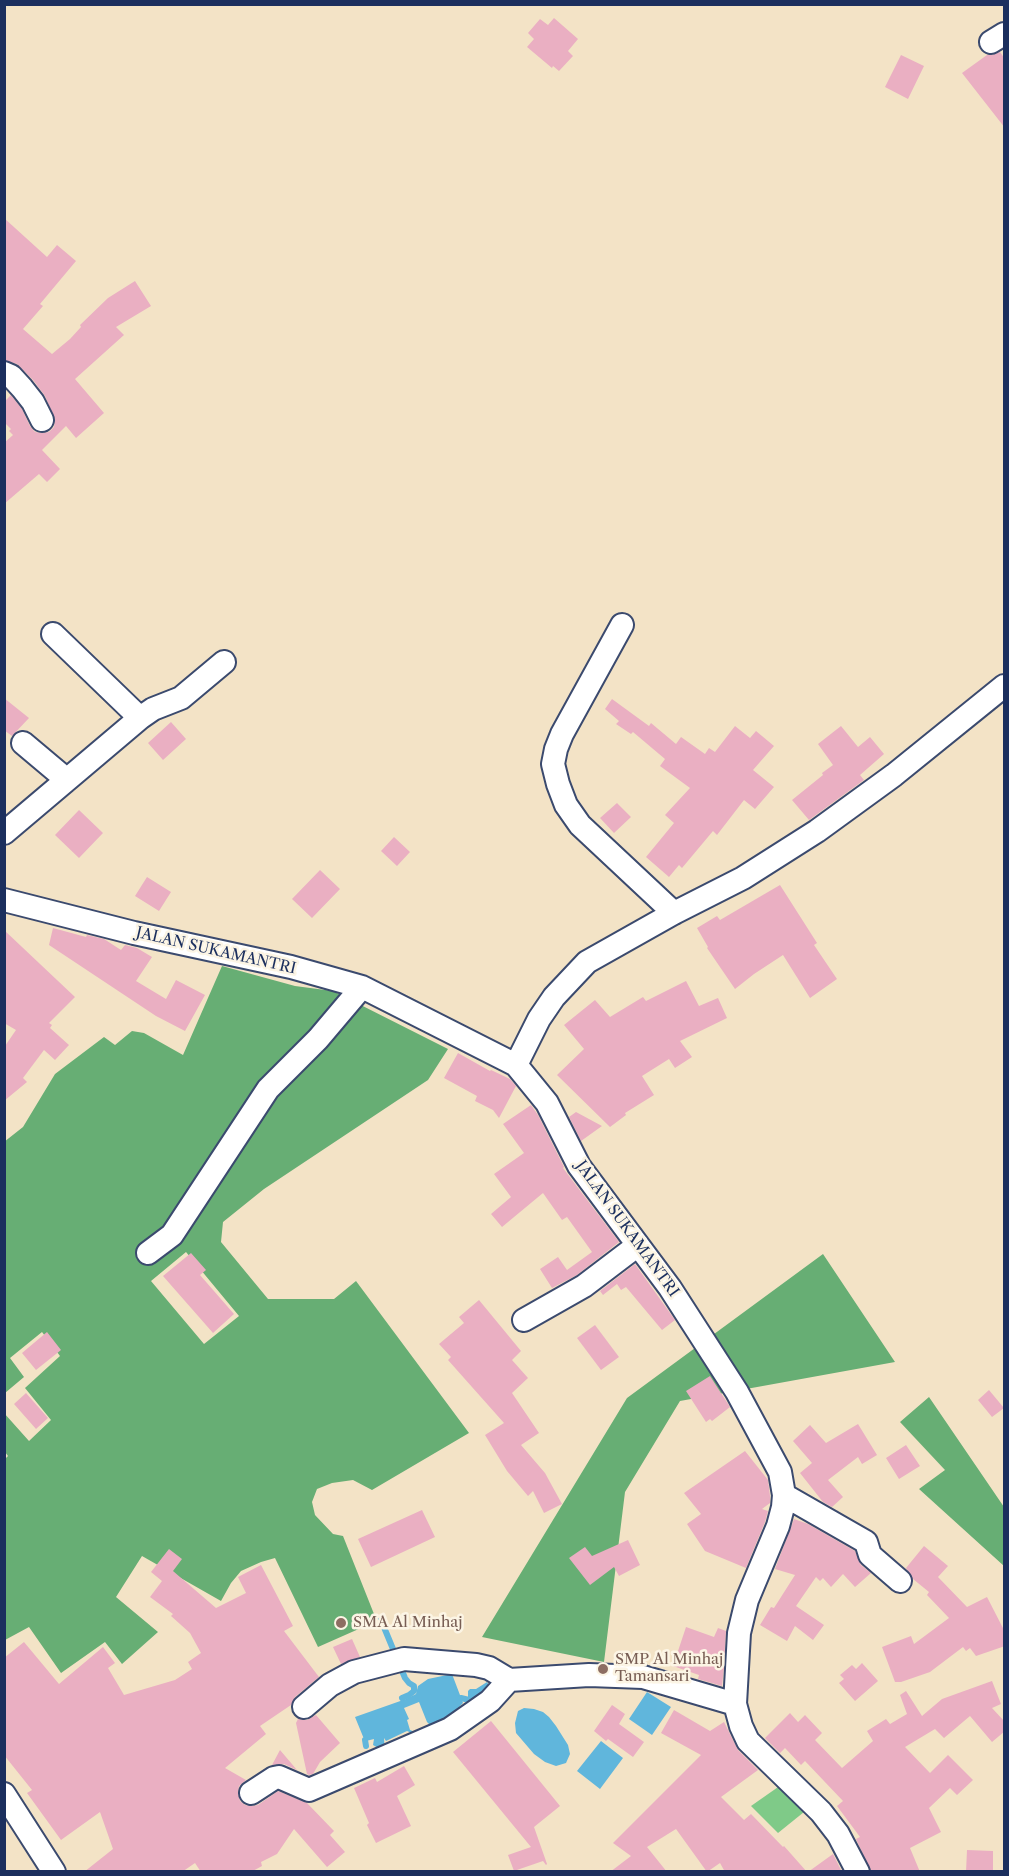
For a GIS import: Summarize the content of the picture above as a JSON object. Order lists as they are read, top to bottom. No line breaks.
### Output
{"streets":{"street":["JALAN SUKAMANTRI"]},"places":["SMA Al Minhaj","SMP Al Minhaj Tamansari"]}
